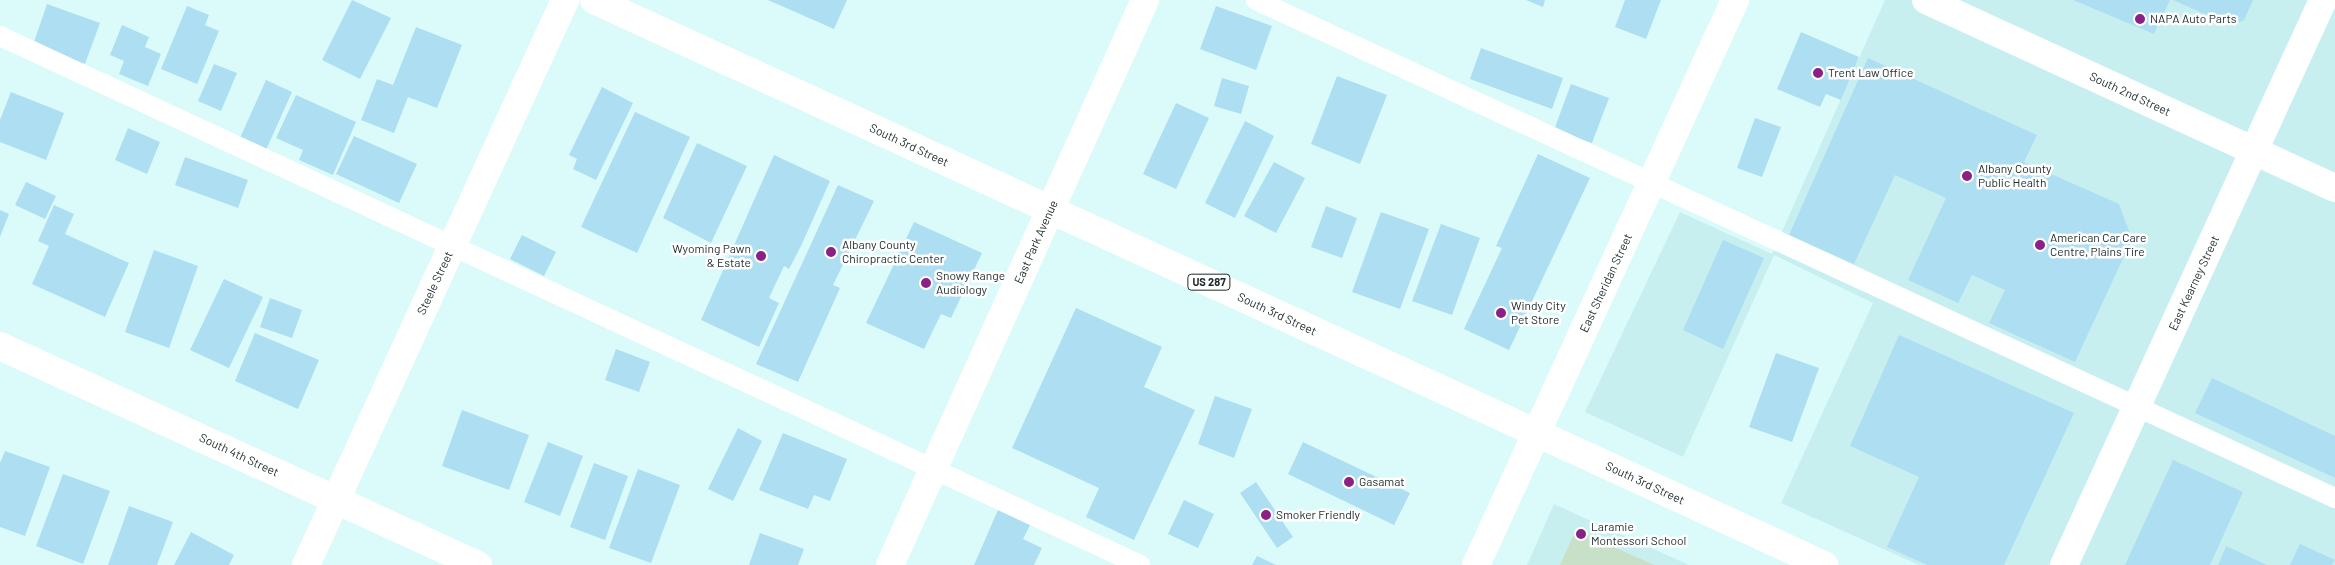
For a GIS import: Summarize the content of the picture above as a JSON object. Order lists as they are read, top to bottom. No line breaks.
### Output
{"streets":{"street":["South 2nd Street","South 3rd Street","East Park Avenue","US 287","Steele Street","East Sheridan Street","East Kearney Street","South 4th Street"]},"crossings":[["South 2nd Street","East Kearney Street"],["South 3rd Street","East Park Avenue"],["South 3rd Street","East Sheridan Street"],["Steele Street","South 4th Street"]],"places":["NAPA Auto Parts","Trent Law Office","Albany County Public Health","American Car Care Centre, Plains Tire","Albany County Chiropractic Center","Wyoming Pawn & Estate","Snowy Range Audiology","Windy City Pet Store","Gasamat","Smoker Friendly","Laramie Montessori School"]}
